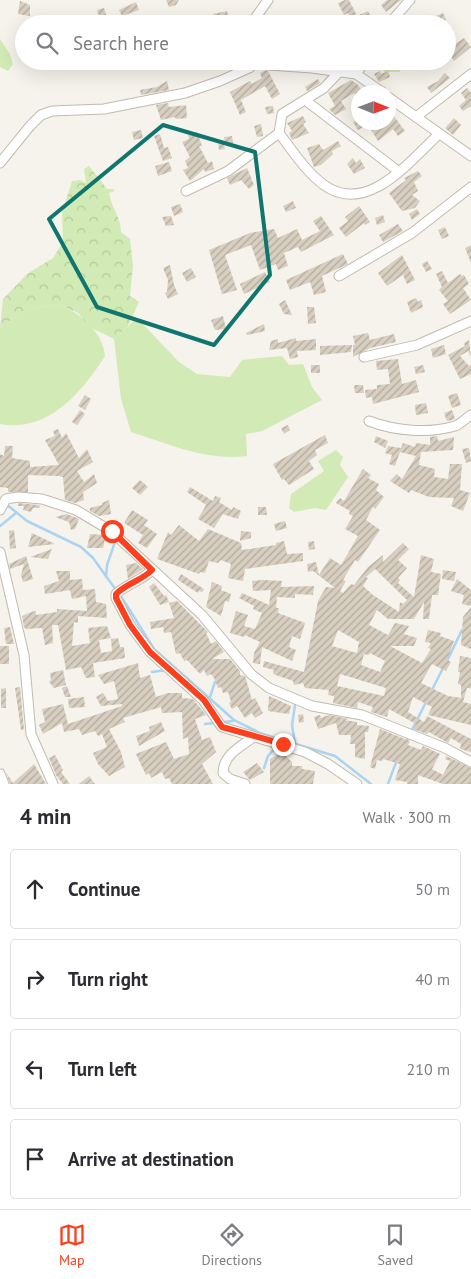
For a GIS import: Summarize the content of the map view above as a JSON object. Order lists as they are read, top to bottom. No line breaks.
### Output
{"north":"right","page":{"search":"Search here","heading":["4 min","Walk · 300 m"],"list":[["Continue","50 m"],["Turn right","40 m"],["Turn left","210 m"],"Arrive at destination"],"nav":["Map","Directions","Saved"]}}
